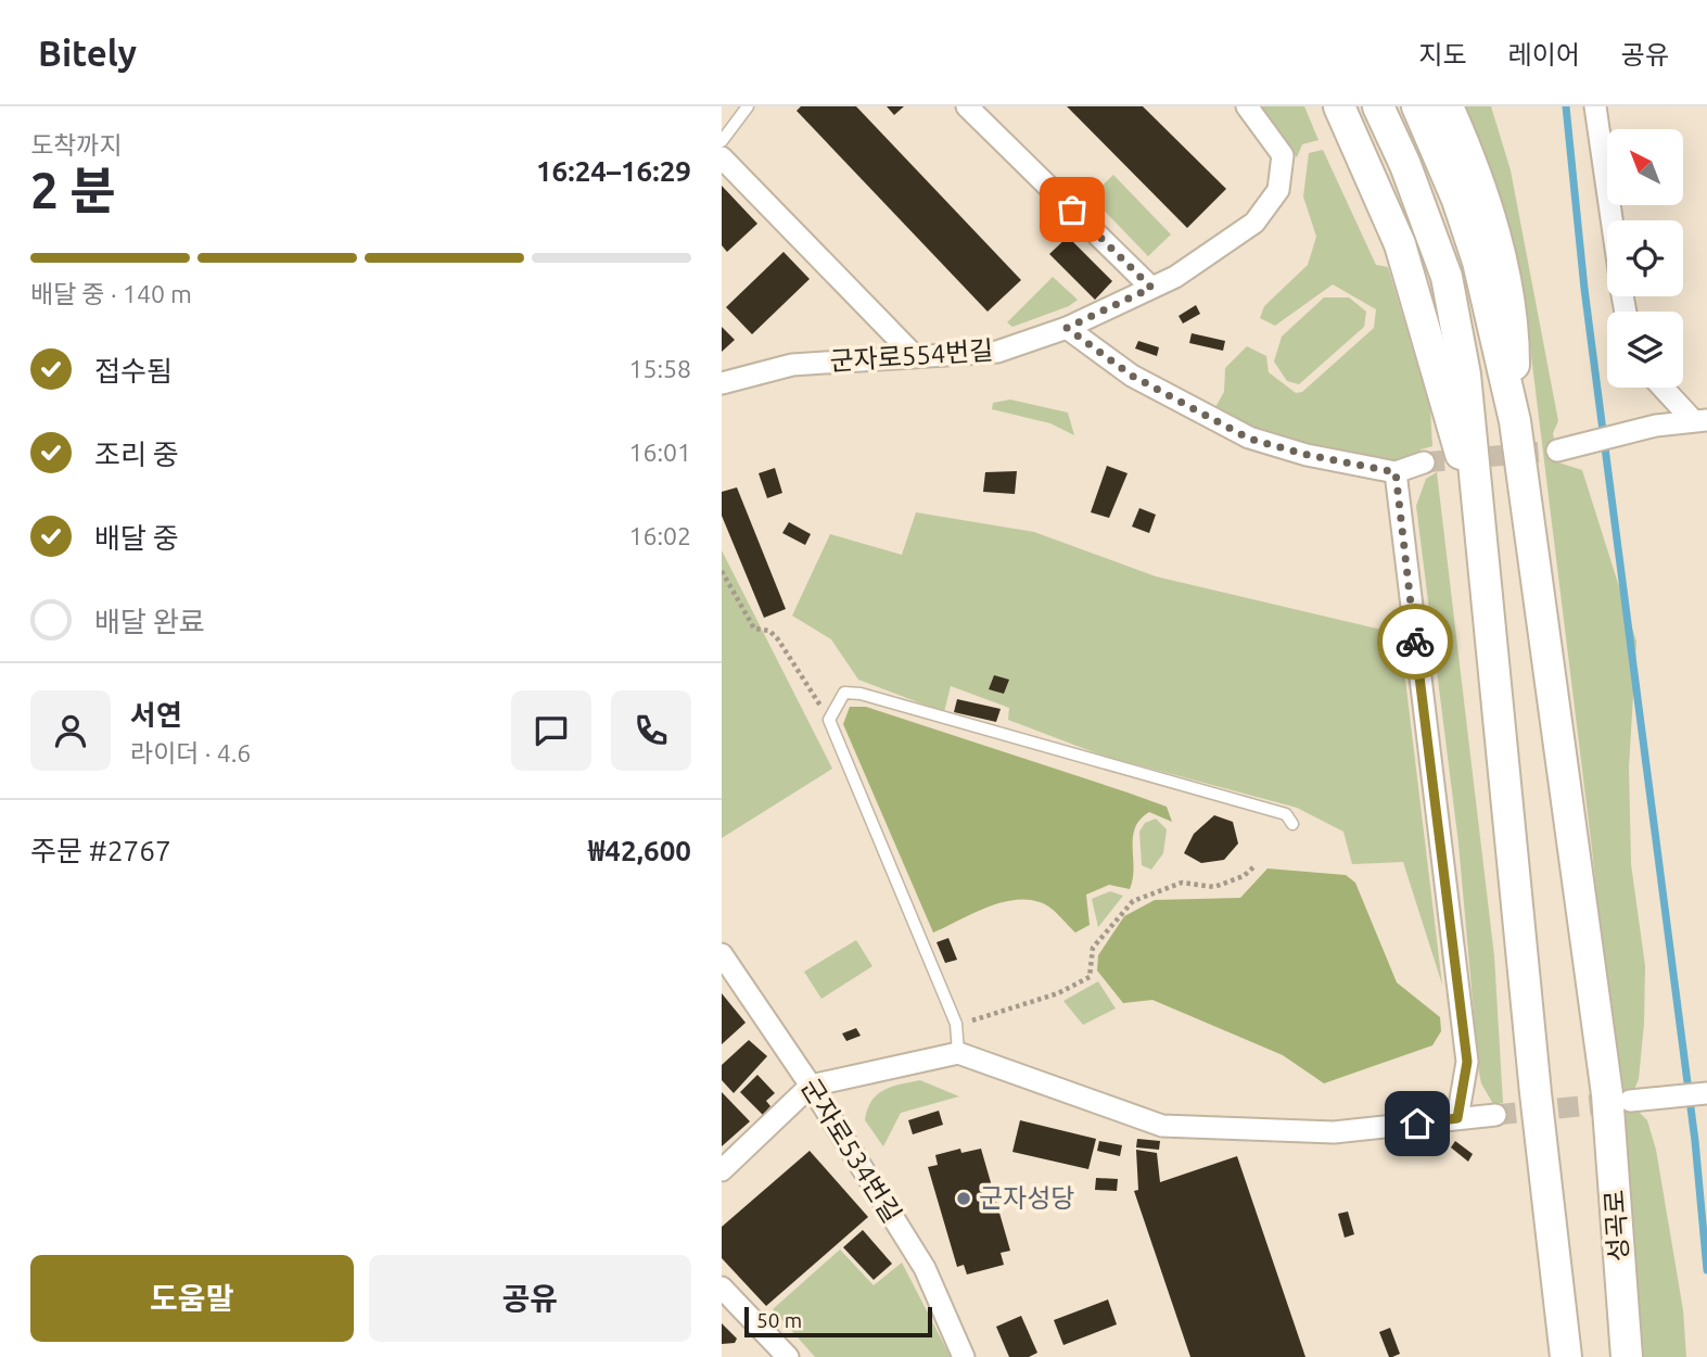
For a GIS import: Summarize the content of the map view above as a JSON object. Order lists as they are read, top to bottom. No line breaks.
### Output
{"streets":{"main road":["성곡로"],"street":["군자로554번길","군자로534번길"]},"places":["군자성당"],"scale_bar":"50 m","north":"top left","page":{"header":"Bitely","nav":["지도","레이어","공유"],"heading":["2 분","도착까지","16:24–16:29"],"panel":["서연","라이더 · 4.6","주문 #2767","₩42,600"],"bar":"배달 중 · 140 m","list":[["접수됨","15:58"],["조리 중","16:01"],["배달 중","16:02"],"배달 완료"],"buttons":["도움말","공유"],"scale":"50 m"}}
